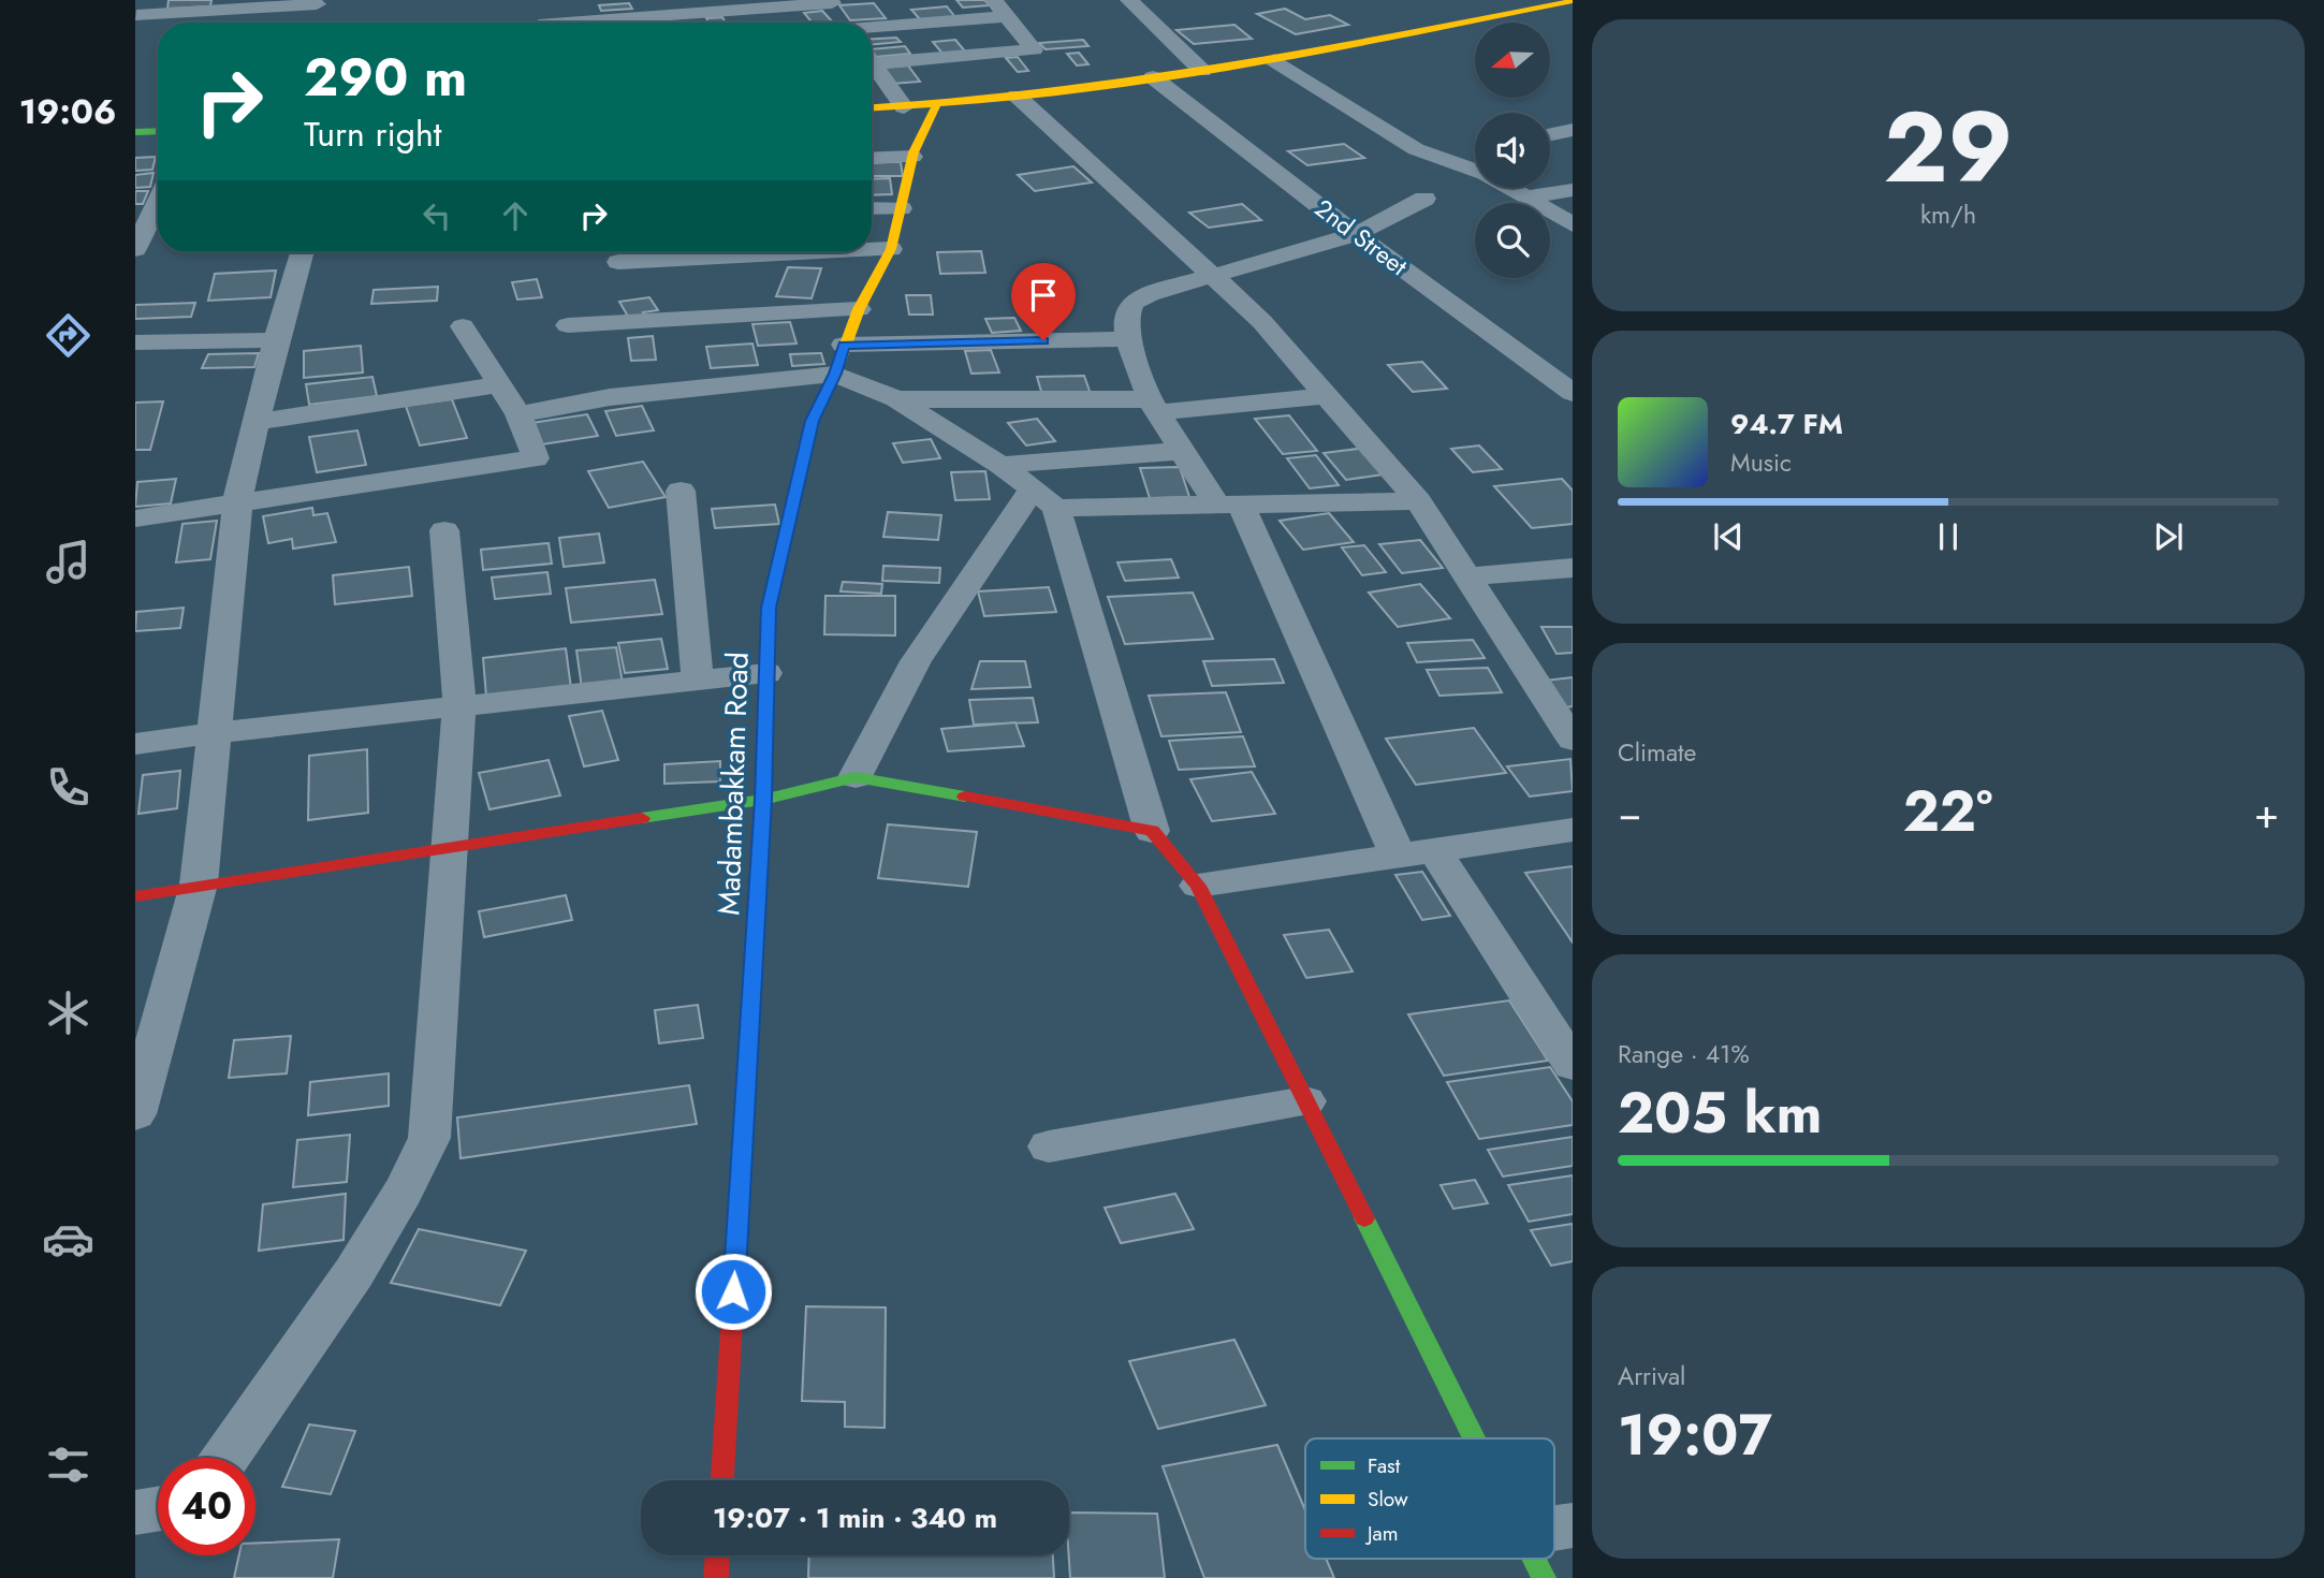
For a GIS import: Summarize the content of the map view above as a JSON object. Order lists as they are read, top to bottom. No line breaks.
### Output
{"streets":{"street":["2nd Street","Madambakkam Road"]},"legend":["Fast","Slow","Jam"],"north":"left","page":{"tabs":"19:06","tile":[["29","km/h"],"Climate",["Range · 41%","205 km"],["Arrival","19:07"]],"turn":["290 m","Turn right"],"song":["94.7 FM","Music"],"heat":["−","22°","+"],"limit":"40","trip":"19:07 · 1 min · 340 m"}}
